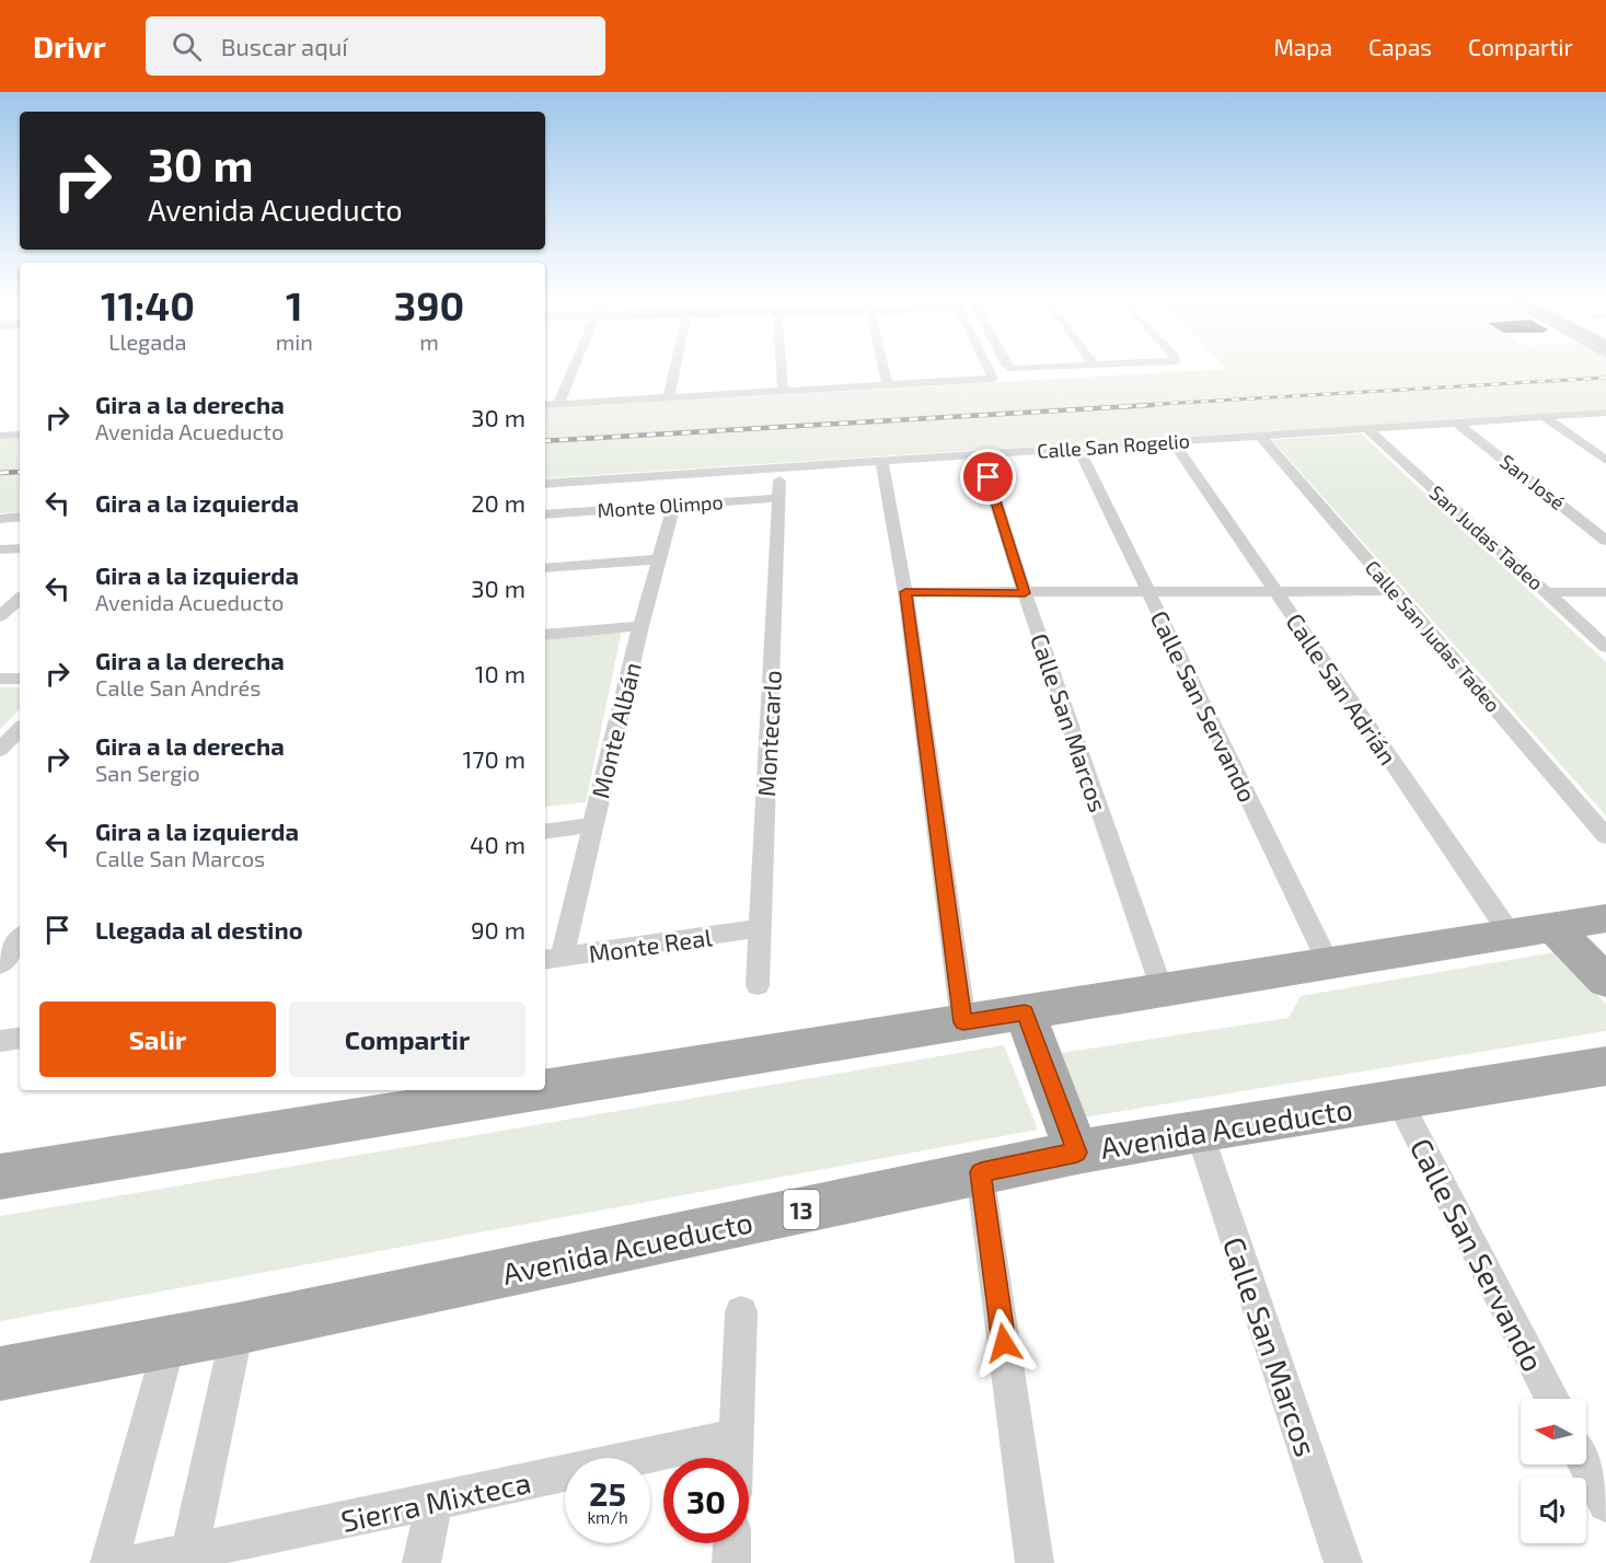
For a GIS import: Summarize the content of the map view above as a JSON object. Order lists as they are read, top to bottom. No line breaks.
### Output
{"streets":{"main road":["Avenida Acueducto","13"],"street":["Calle San Rogelio","San José","Monte Olimpo","San Judas Tadeo","Calle San Judas Tadeo","Calle San Adrián","Calle San Servando","Calle San Marcos","Monte Albán","Montecarlo","Monte Real","Sierra Mixteca"]},"crossings":[["Calle San Rogelio","San José"],["Calle San Rogelio","San Judas Tadeo"],["Calle San Rogelio","Calle San Judas Tadeo"],["Calle San Rogelio","Calle San Adrián"],["Calle San Rogelio","Calle San Servando"],["Calle San Rogelio","Calle San Marcos"],["Monte Olimpo","Monte Albán"],["Monte Olimpo","Montecarlo"],["Calle San Servando","Avenida Acueducto"],["Calle San Marcos","Avenida Acueducto"],["Monte Albán","Monte Real"],["Montecarlo","Monte Real"]],"north":"left","page":{"header":"Drivr","search":"Buscar aquí","nav":["Mapa","Capas","Compartir"],"turn":["30 m","Avenida Acueducto"],"eta":["11:40","Llegada","1","min","390","m"],"list":[{"name":"Gira a la derecha","note":"Avenida Acueducto","value":"30 m"},{"name":"Gira a la izquierda","value":"20 m"},{"name":"Gira a la izquierda","note":"Avenida Acueducto","value":"30 m"},{"name":"Gira a la derecha","note":"Calle San Andrés","value":"10 m"},{"name":"Gira a la derecha","note":"San Sergio","value":"170 m"},{"name":"Gira a la izquierda","note":"Calle San Marcos","value":"40 m"},{"name":"Llegada al destino","value":"90 m"}],"buttons":["Salir","Compartir"],"speed":"25 km/h","limit":"30"}}
